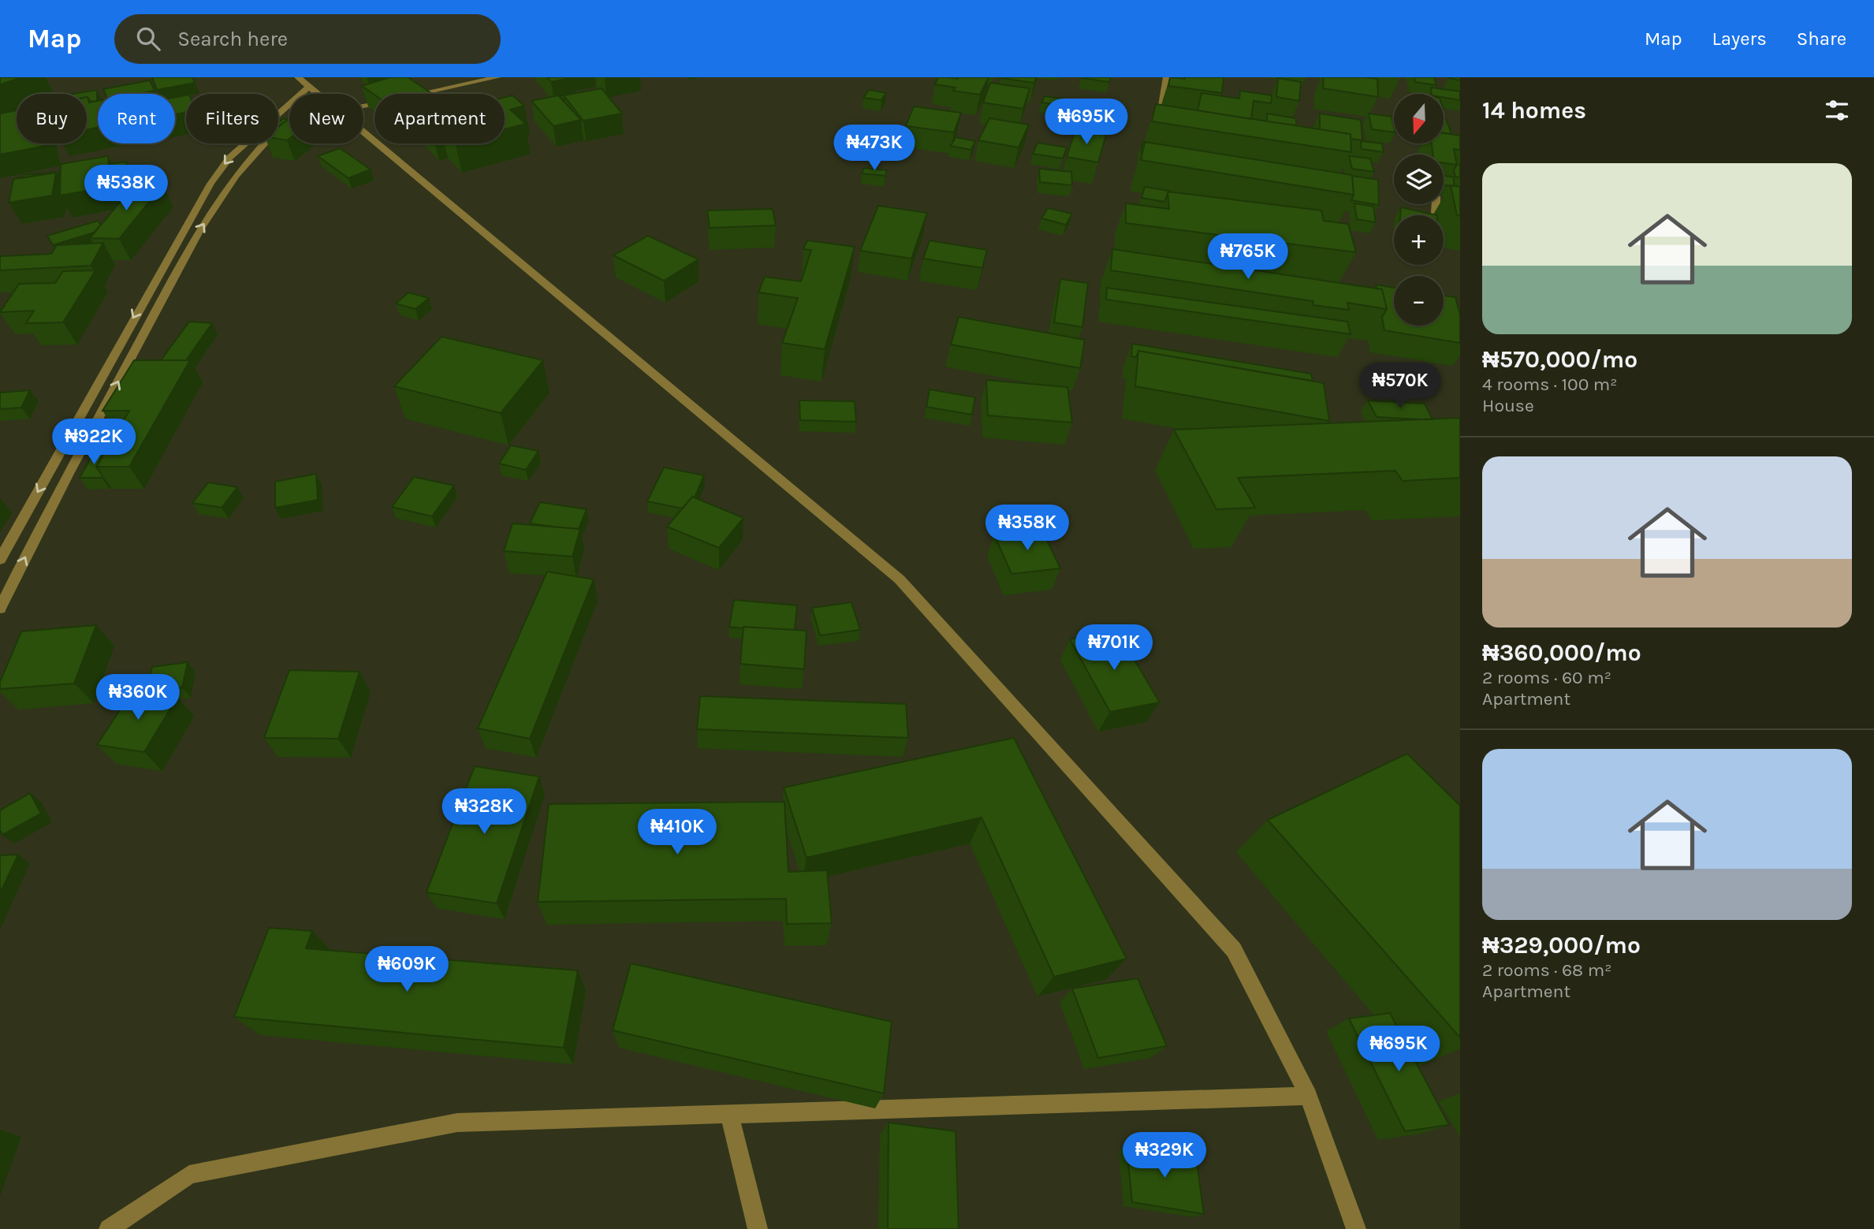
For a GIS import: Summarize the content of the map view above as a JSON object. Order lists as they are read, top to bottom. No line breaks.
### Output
{"north":"bottom","page":{"header":"Map","search":"Search here","nav":["Map","Layers","Share"],"heading":"14 homes","map_buttons":["+","−"],"chip":["Buy","Rent","Filters","New","Apartment"],"price":["₦695K","₦473K","₦538K","₦765K","₦570K","₦922K","₦358K","₦701K","₦360K","₦328K","₦410K","₦609K","₦695K","₦329K"],"list":[{"name":"₦570,000/mo","note":"4 rooms · 100 m² · House"},{"name":"₦360,000/mo","note":"2 rooms · 60 m² · Apartment"},{"name":"₦329,000/mo","note":"2 rooms · 68 m² · Apartment"}]}}
